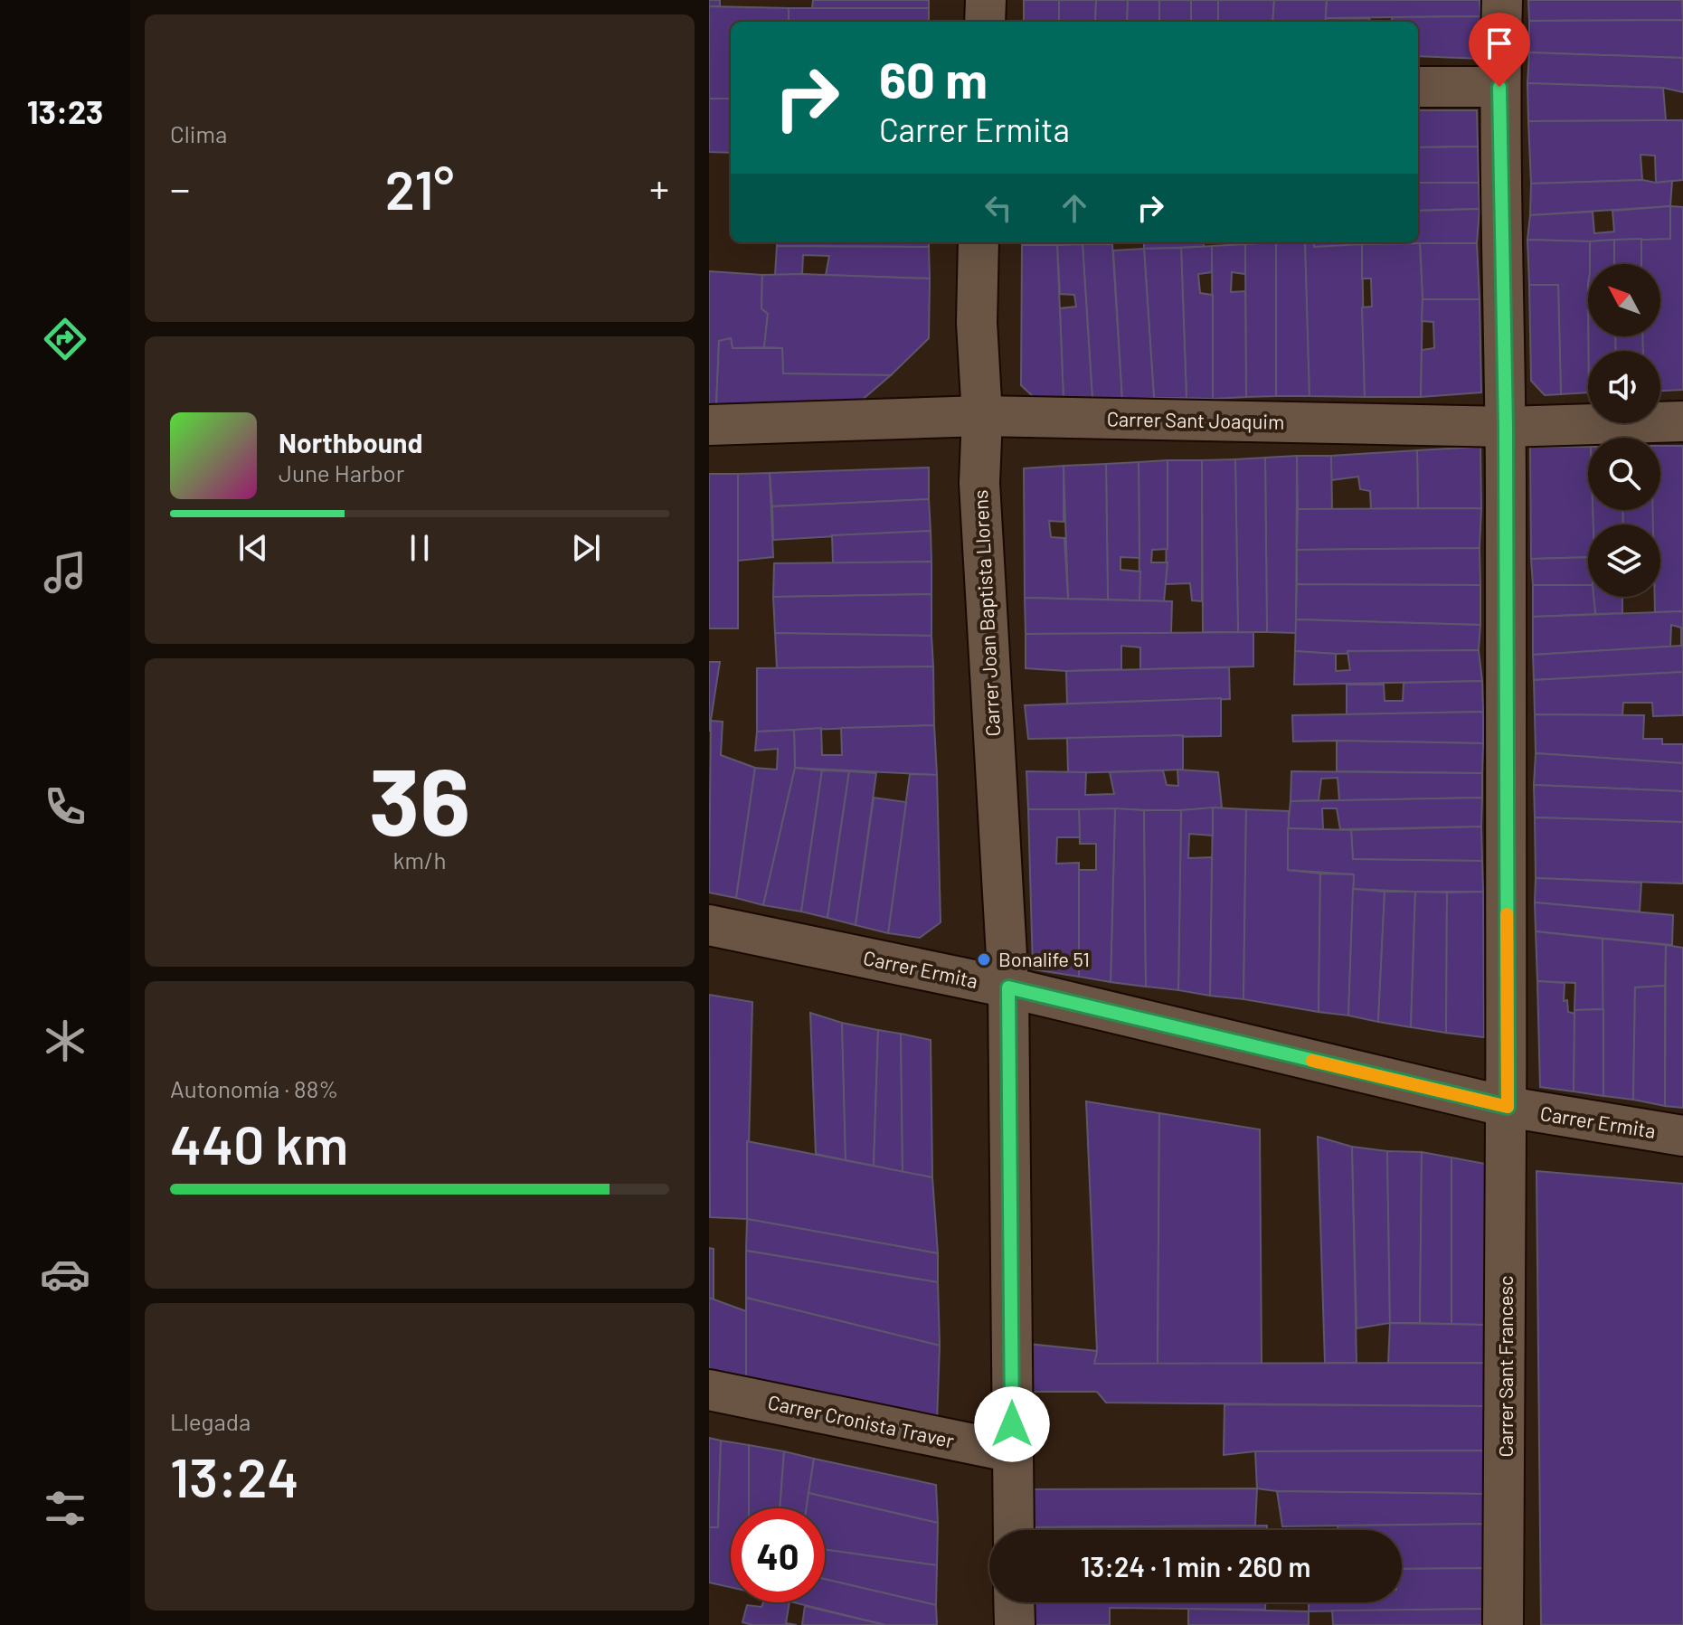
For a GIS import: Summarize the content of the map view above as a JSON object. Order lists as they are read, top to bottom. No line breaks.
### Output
{"streets":{"street":["Carrer Sant Joaquim","Carrer Joan Baptista Llorens","Carrer Ermita","Carrer Sant Francesc","Carrer Cronista Traver"]},"crossings":[["Carrer Sant Joaquim","Carrer Joan Baptista Llorens"],["Carrer Sant Joaquim","Carrer Sant Francesc"],["Carrer Joan Baptista Llorens","Carrer Ermita"],["Carrer Joan Baptista Llorens","Carrer Cronista Traver"],["Carrer Ermita","Carrer Sant Francesc"]],"places":["Bonalife 51"],"north":"top left","page":{"tabs":"13:23","tile":["Clima",["36","km/h"],["Autonomía · 88%","440 km"],["Llegada","13:24"]],"turn":["60 m","Carrer Ermita"],"heat":["−","21°","+"],"song":["Northbound","June Harbor"],"limit":"40","trip":"13:24 · 1 min · 260 m"}}
